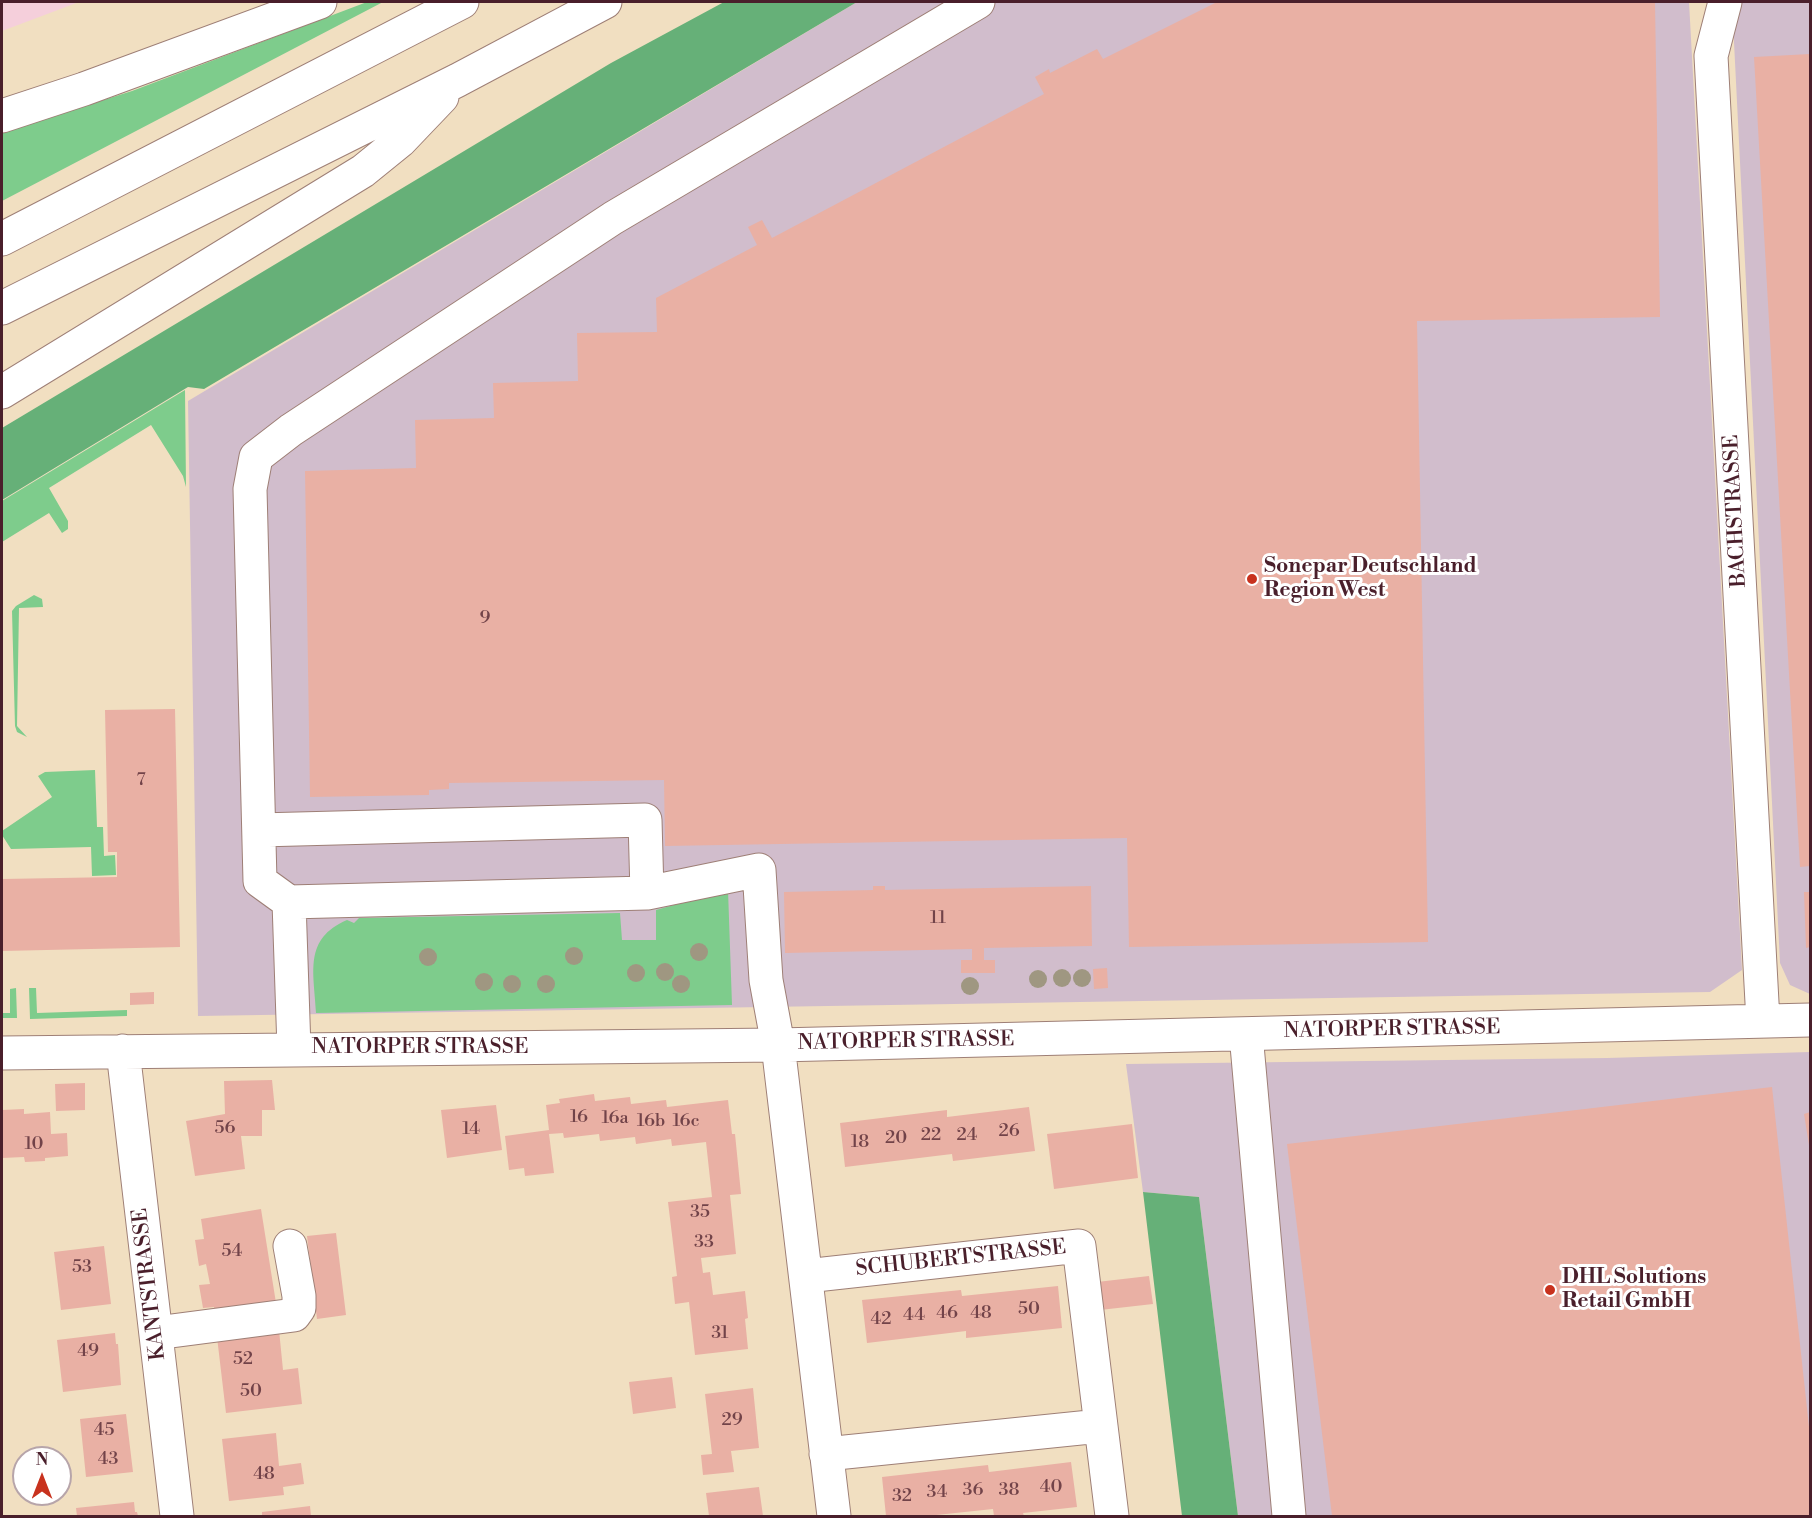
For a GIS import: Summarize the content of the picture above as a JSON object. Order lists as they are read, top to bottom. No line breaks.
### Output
{"streets":{"main road":["BACHSTRASSE","NATORPER STRASSE","SCHUBERTSTRASSE","KANTSTRASSE"]},"crossings":[["BACHSTRASSE","NATORPER STRASSE"],["NATORPER STRASSE","KANTSTRASSE"]],"places":["Sonepar Deutschland Region West","DHL Solutions Retail GmbH"],"house_numbers":["9","7","11","16","16a","16b","16c","56","14","26","22","24","20","18","10","35","33","54","53","50","46","48","44","42","31","49","52","50","29","45","43","48","40","36","38","34","32"],"north":"top"}
